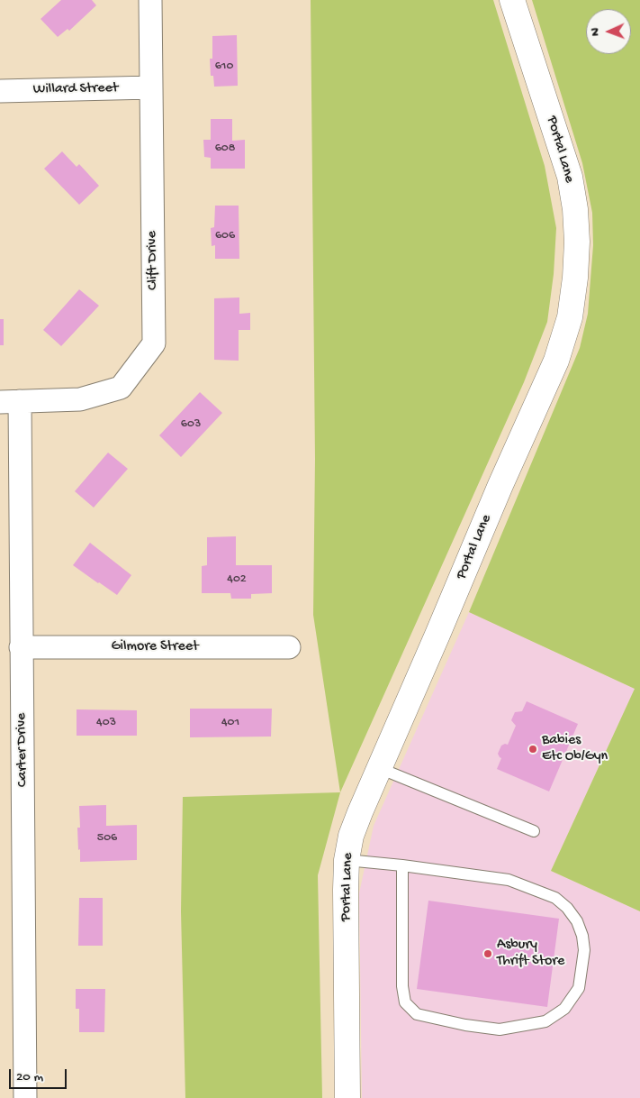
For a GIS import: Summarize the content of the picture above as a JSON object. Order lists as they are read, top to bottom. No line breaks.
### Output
{"streets":{"street":["Willard Street","Portal Lane","Clift Drive","Gilmore Street","Carter Drive"]},"crossings":[["Willard Street","Clift Drive"],["Clift Drive","Carter Drive"],["Gilmore Street","Carter Drive"]],"places":["Babies Etc Ob/Gyn","Asbury Thrift Store"],"house_numbers":["610","608","606","603","402","403","401","506"],"scale_bar":"20 m","north":"left"}
